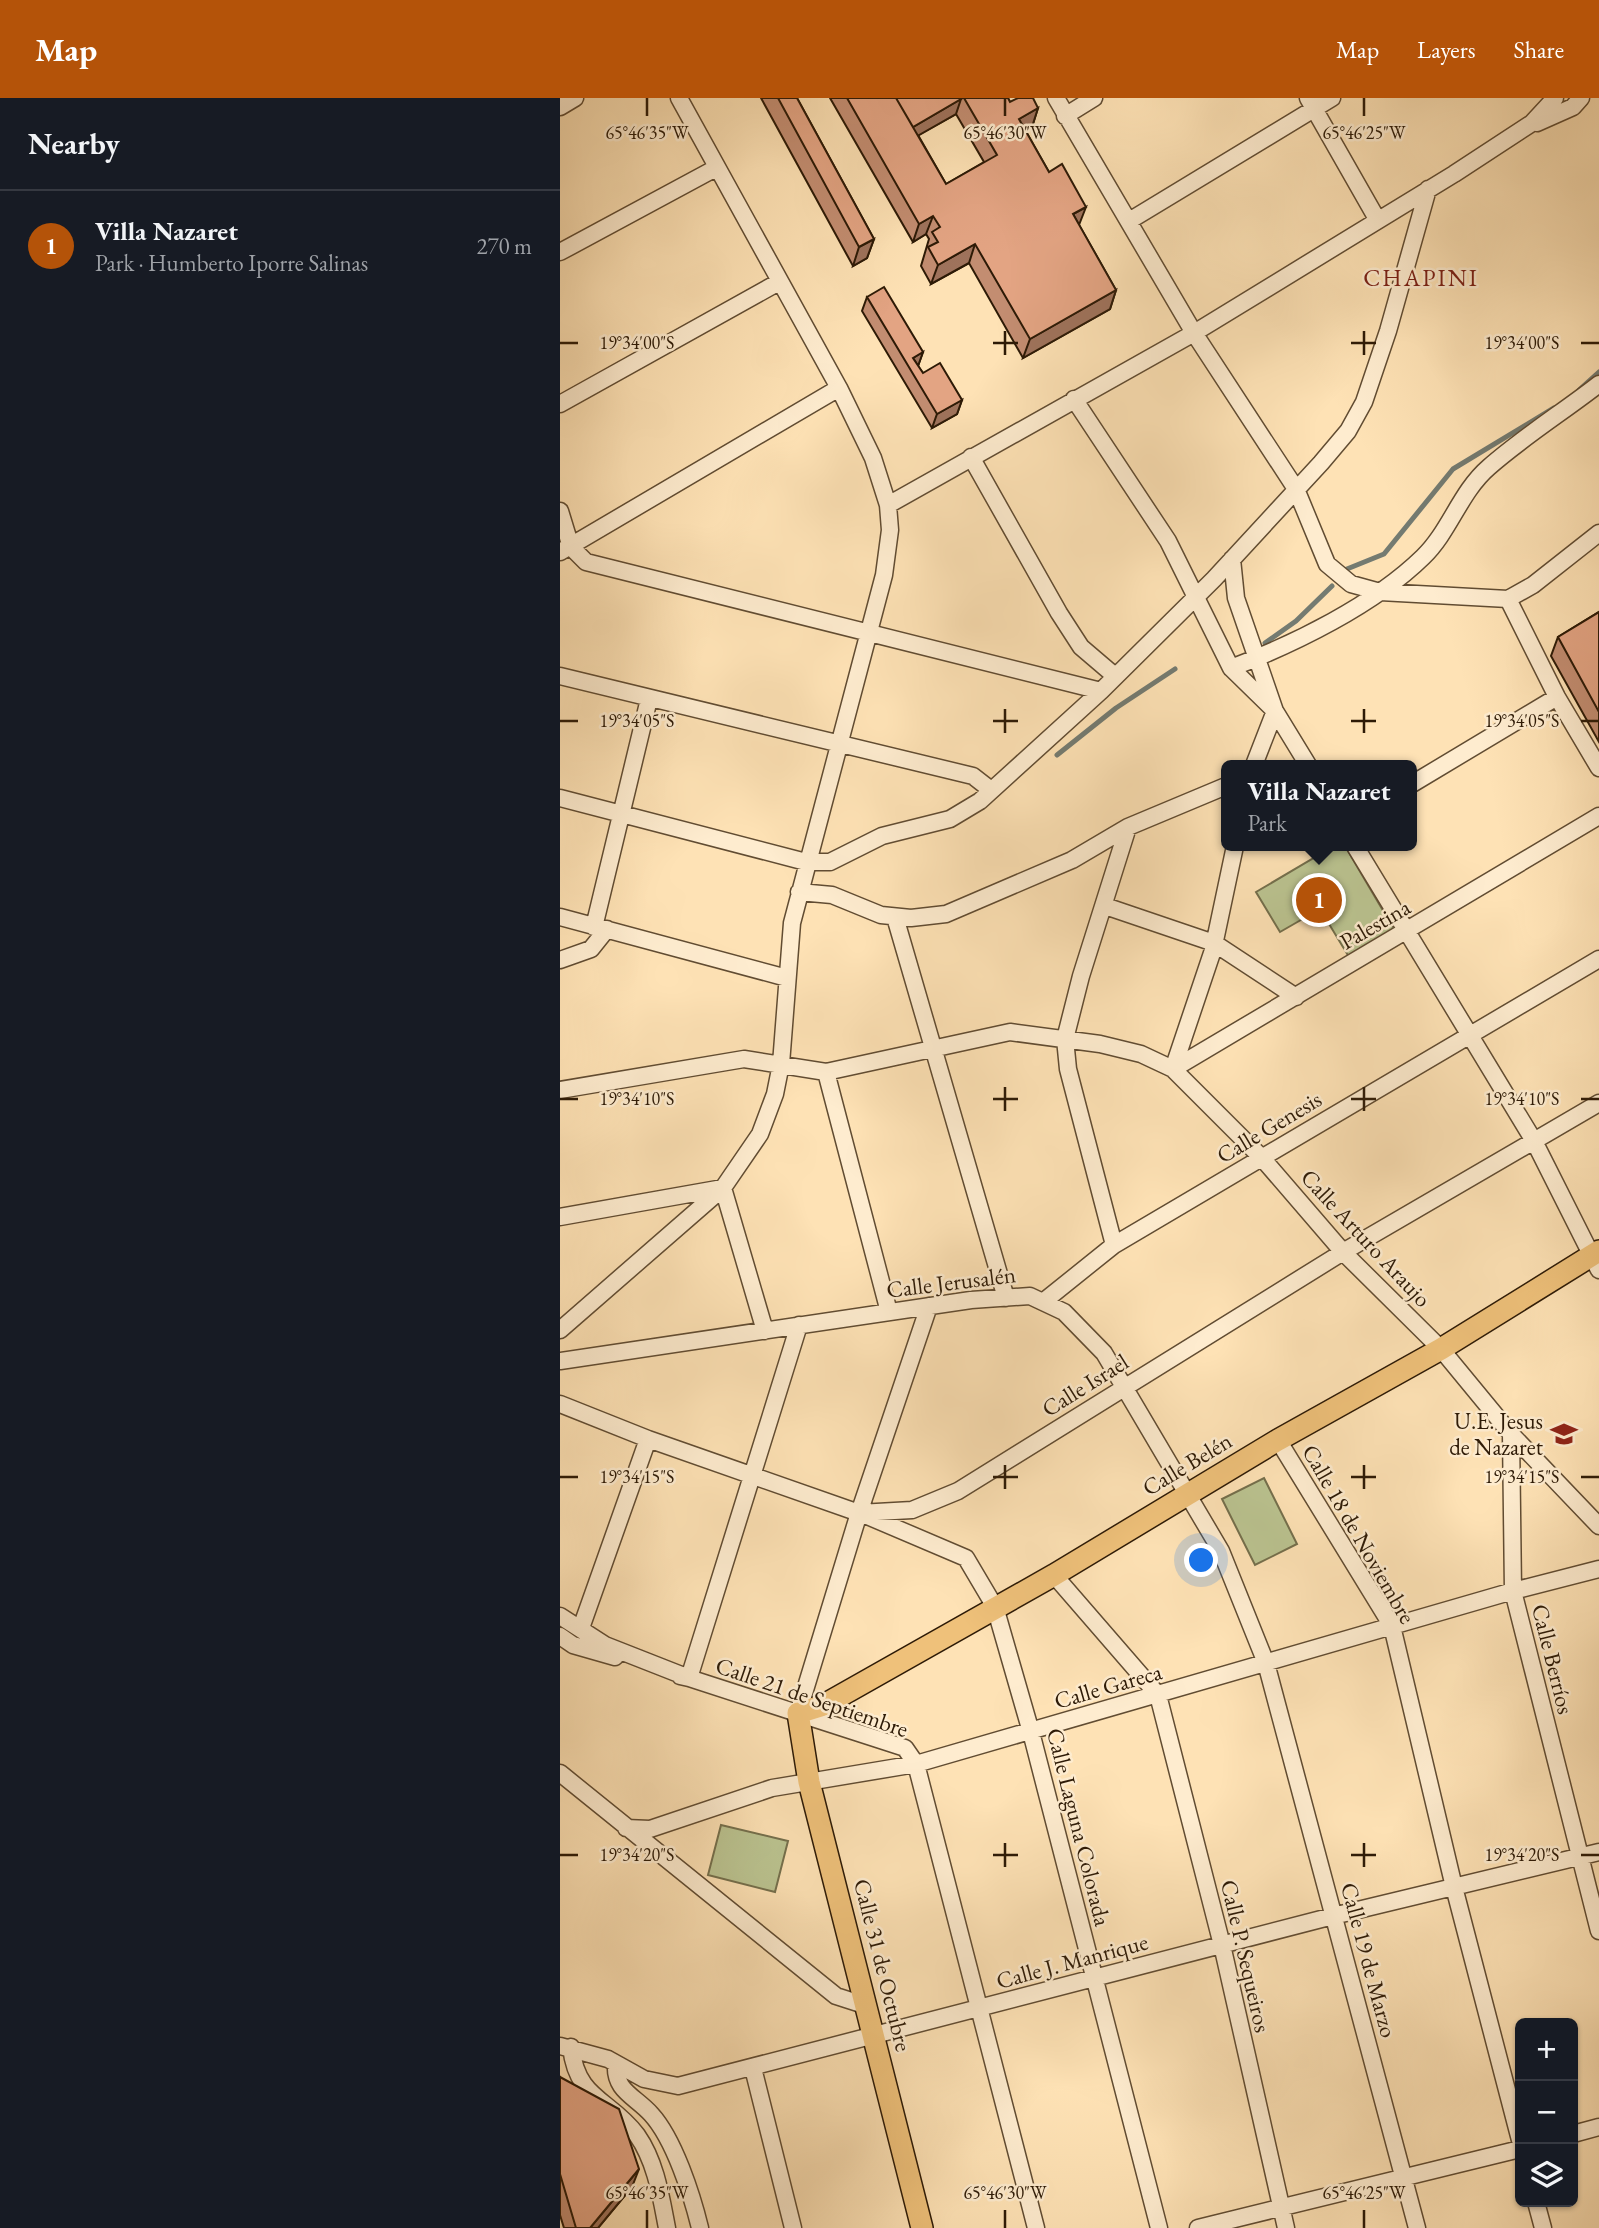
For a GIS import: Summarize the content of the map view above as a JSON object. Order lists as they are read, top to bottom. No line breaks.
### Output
{"streets":{"main road":["Calle Belén","Calle 31 de Octubre"],"street":["Palestina","Calle Genesis","Calle Arturo Araujo","Calle Jerusalén","Calle Israel","Calle 18 de Noviembre","Calle Berríos","Calle Gareca","Calle 21 de Septiembre","Calle Laguna Colorada","Calle P. Sequeiros","Calle 19 de Marzo","Calle J. Manrique"]},"crossings":[["Palestina","Calle Arturo Araujo"],["Calle Genesis","Calle Arturo Araujo"],["Calle Genesis","Calle Jerusalén"],["Calle Arturo Araujo","Calle Israel"],["Calle Arturo Araujo","Calle Belén"],["Calle Arturo Araujo","Calle Berríos"],["Calle Jerusalén","Calle Israel"],["Calle Jerusalén","Calle Belén"],["Calle Jerusalén","Calle Gareca"],["Calle Jerusalén","Calle 19 de Marzo"],["Calle Israel","Calle Laguna Colorada"],["Calle Belén","Calle 18 de Noviembre"],["Calle Belén","Calle 21 de Septiembre"],["Calle Belén","Calle Laguna Colorada"],["Calle Belén","Calle 31 de Octubre"],["Calle 18 de Noviembre","Calle Gareca"],["Calle 18 de Noviembre","Calle J. Manrique"],["Calle Berríos","Calle Gareca"],["Calle Berríos","Calle J. Manrique"],["Calle Gareca","Calle 21 de Septiembre"],["Calle Gareca","Calle Laguna Colorada"],["Calle Gareca","Calle P. Sequeiros"],["Calle Gareca","Calle 19 de Marzo"],["Calle Gareca","Calle 31 de Octubre"],["Calle 21 de Septiembre","Calle J. Manrique"],["Calle 21 de Septiembre","Calle 31 de Octubre"],["Calle Laguna Colorada","Calle J. Manrique"],["Calle P. Sequeiros","Calle J. Manrique"],["Calle 19 de Marzo","Calle J. Manrique"],["Calle J. Manrique","Calle 31 de Octubre"]],"districts":["CHAPINI"],"places":{"school or university":["U.E. Jesus de Nazaret"]},"page":{"header":"Map","nav":["Map","Layers","Share"],"heading":"Nearby","list":[{"mark":"1","name":"Villa Nazaret","note":"Park · Humberto Iporre Salinas","value":"270 m"}],"popup":["Villa Nazaret","Park"],"pins":"1","map_buttons":["+","−"]},"coordinates":["65°46'35\"W","65°46'30\"W","65°46'25\"W","19°34'00\"S","19°34'05\"S","19°34'10\"S","19°34'15\"S","19°34'20\"S"]}
